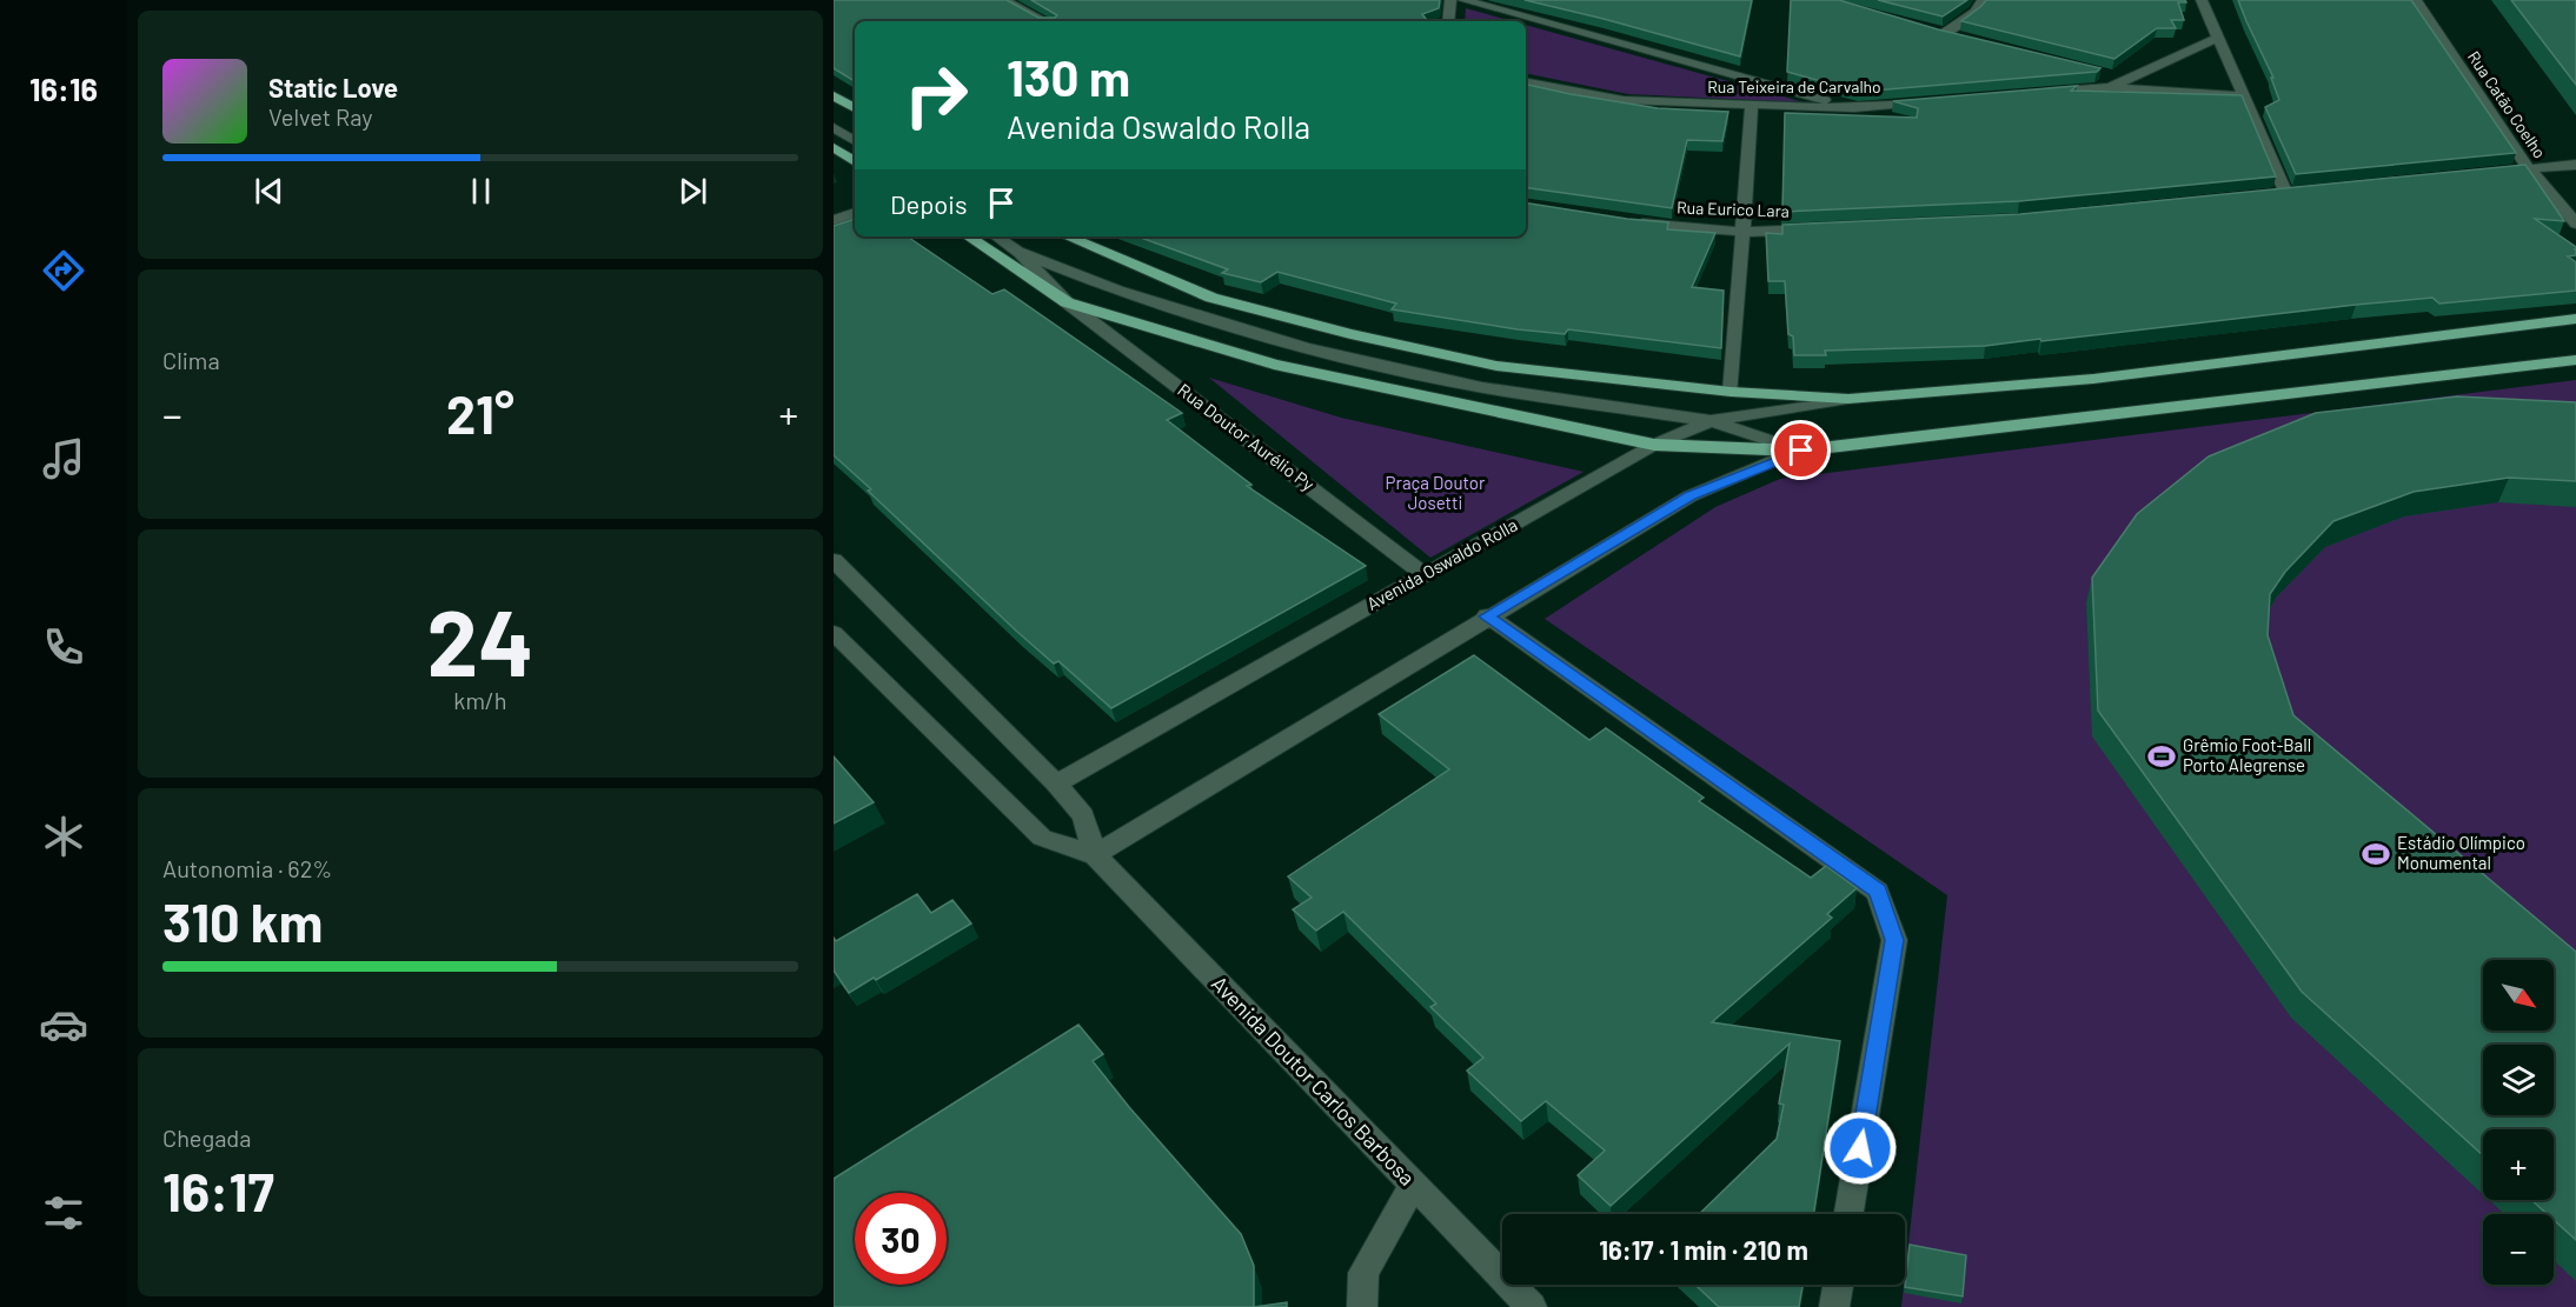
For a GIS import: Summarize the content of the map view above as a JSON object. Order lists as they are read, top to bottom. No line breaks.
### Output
{"streets":{"street":["Rua Teixeira de Carvalho","Rua Catão Coelho","Rua Eurico Lara","Rua Doutor Aurélio Py","Avenida Oswaldo Rolla","Avenida Doutor Carlos Barbosa"]},"crossings":[["Rua Doutor Aurélio Py","Avenida Oswaldo Rolla"],["Avenida Oswaldo Rolla","Avenida Doutor Carlos Barbosa"]],"parks":["Praça Doutor Josetti"],"places":{"sports":["Grêmio Foot-Ball Porto Alegrense","Estádio Olímpico Monumental"]},"north":"bottom right","page":{"tabs":"16:16","turn":["130 m","Avenida Oswaldo Rolla"],"song":["Static Love","Velvet Ray"],"then":"Depois","tile":["Clima",["24","km/h"],["Autonomia · 62%","310 km"],["Chegada","16:17"]],"heat":["−","21°","+"],"map_buttons":["+","−"],"limit":"30","trip":"16:17 · 1 min · 210 m"}}
